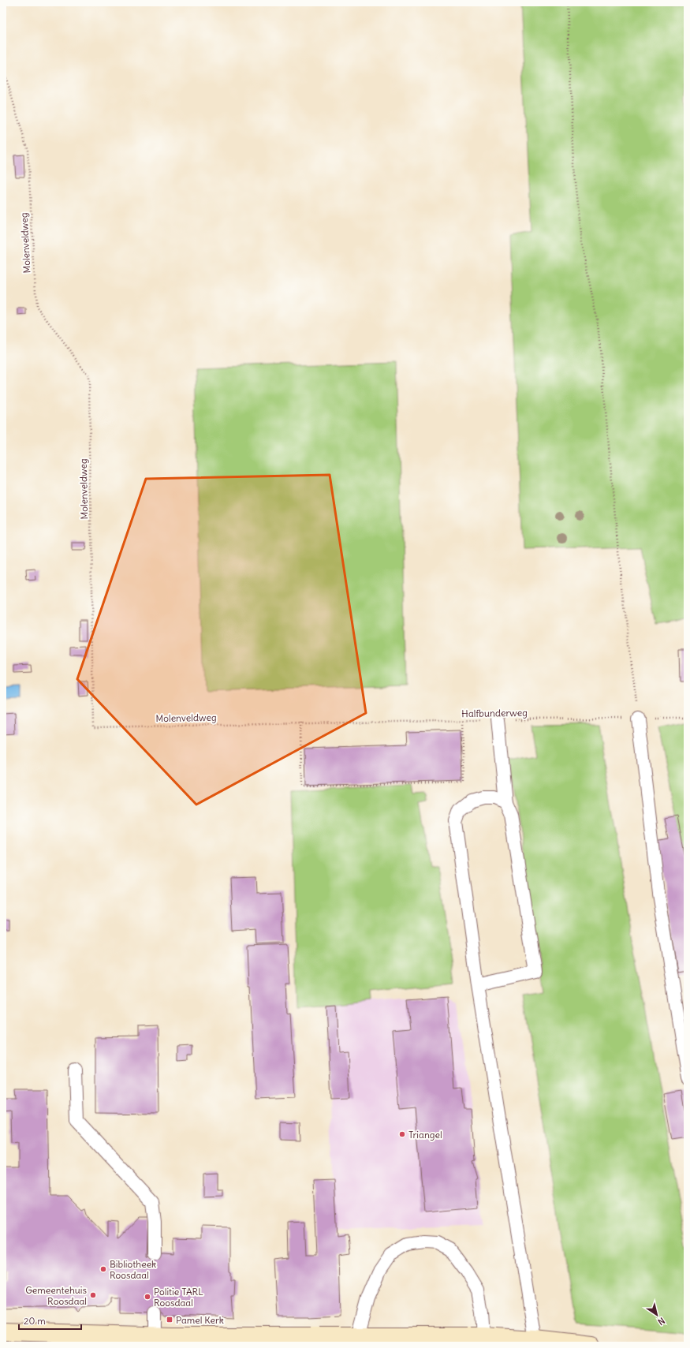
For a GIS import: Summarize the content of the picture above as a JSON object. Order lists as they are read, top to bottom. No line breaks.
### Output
{"streets":{"path":["Molenveldweg","Halfbunderweg"]},"crossings":[["Molenveldweg","Halfbunderweg"]],"places":{"other":["Triangel","Bibliotheek Roosdaal","Gemeentehuis Roosdaal","Politie TARL Roosdaal"],"transit":["Pamel Kerk"]},"scale_bar":"20 m","north":"bottom right"}
